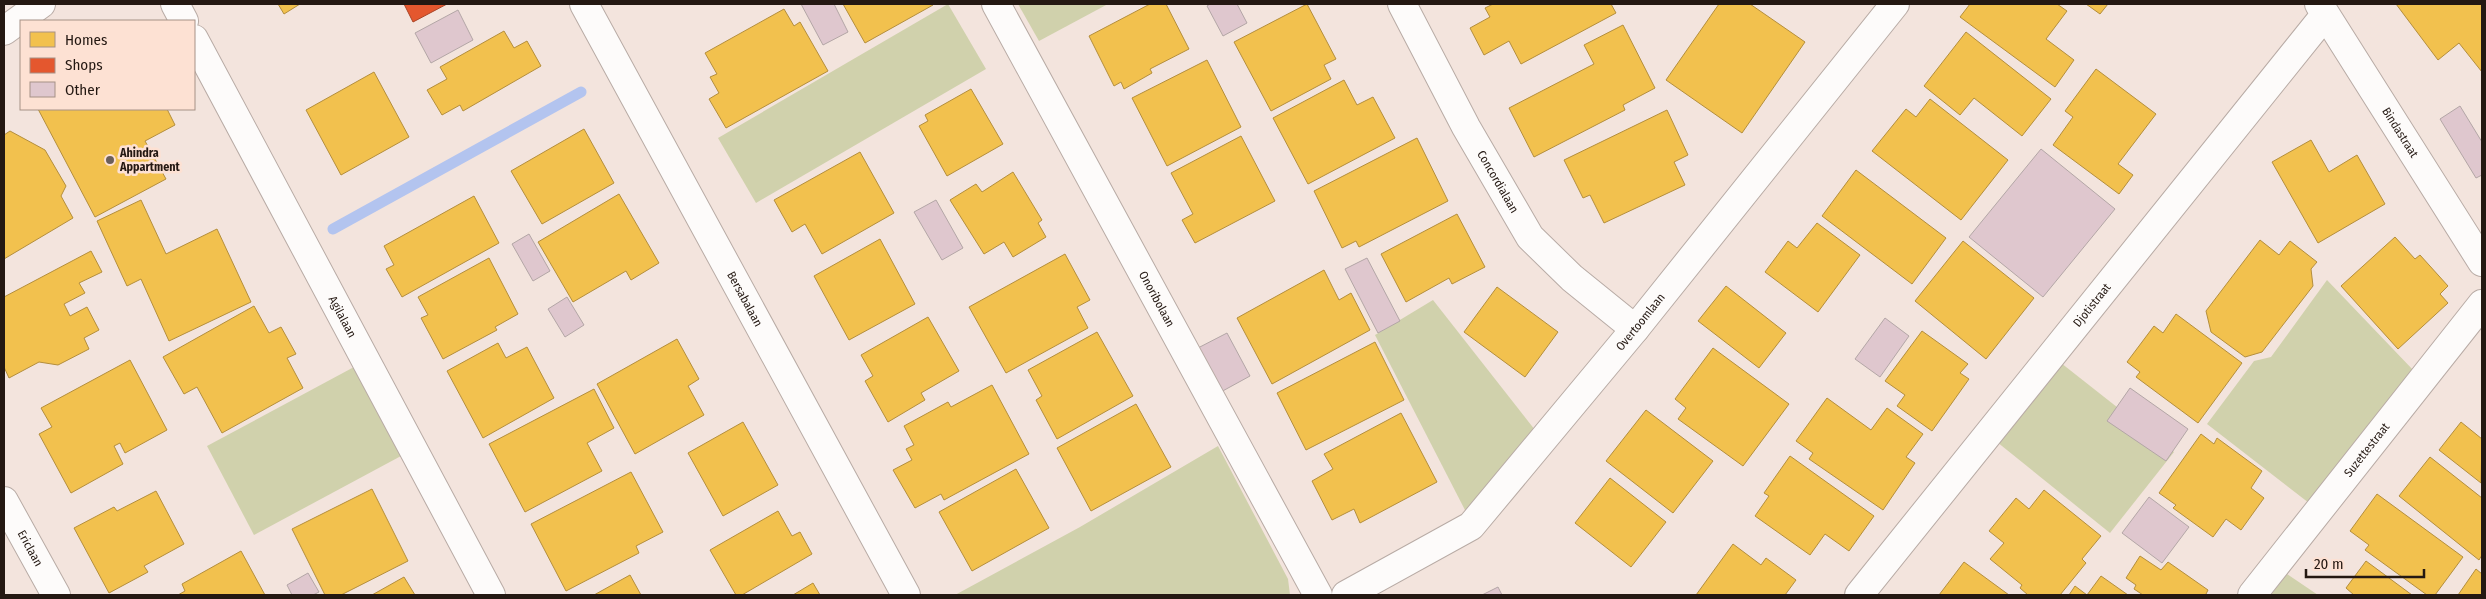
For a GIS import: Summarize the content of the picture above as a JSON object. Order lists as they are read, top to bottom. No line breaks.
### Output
{"streets":{"street":["Bindastraat","Concordialaan","Onoribolaan","Bersabalaan","Djotistraat","Agilalaan","Overtoomlaan","Suzettestraat","Ericlaan"]},"crossings":[["Bindastraat","Djotistraat"],["Concordialaan","Overtoomlaan"]],"places":["Ahindra Appartment"],"legend":["Homes","Shops","Other"],"scale_bar":"20 m"}
